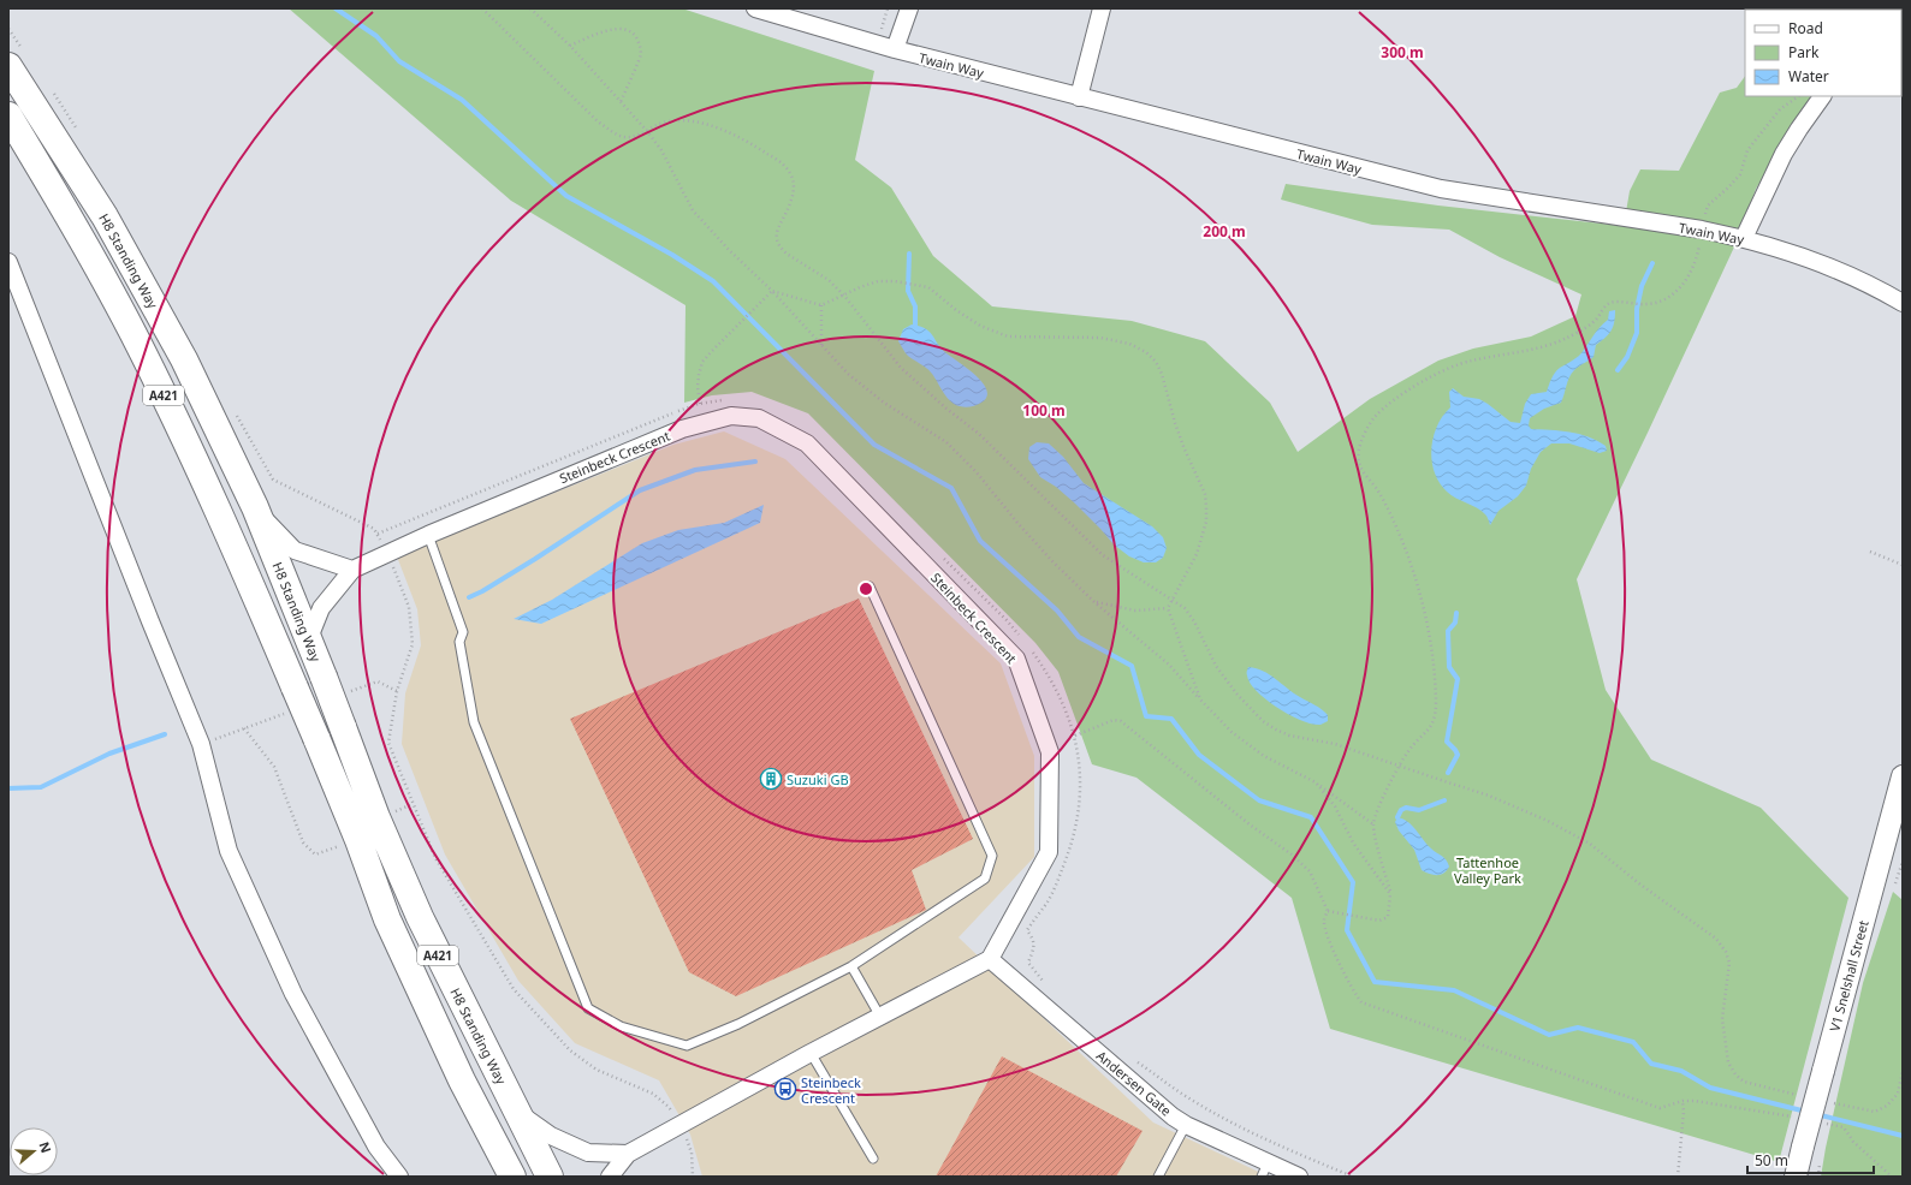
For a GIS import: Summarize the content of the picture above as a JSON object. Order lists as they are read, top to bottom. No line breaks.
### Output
{"streets":{"highway":["H8 Standing Way","A421"],"street":["Twain Way","Steinbeck Crescent","V1 Snelshall Street","Andersen Gate"]},"crossings":[["H8 Standing Way","Steinbeck Crescent"],["Steinbeck Crescent","Andersen Gate"]],"parks":["Tattenhoe Valley Park"],"places":{"building":["Suzuki GB"],"bus stop":["Steinbeck Crescent"]},"legend":["Road","Park","Water"],"scale_bar":"50 m","north":"right","rings":["300 m","200 m","100 m"]}
